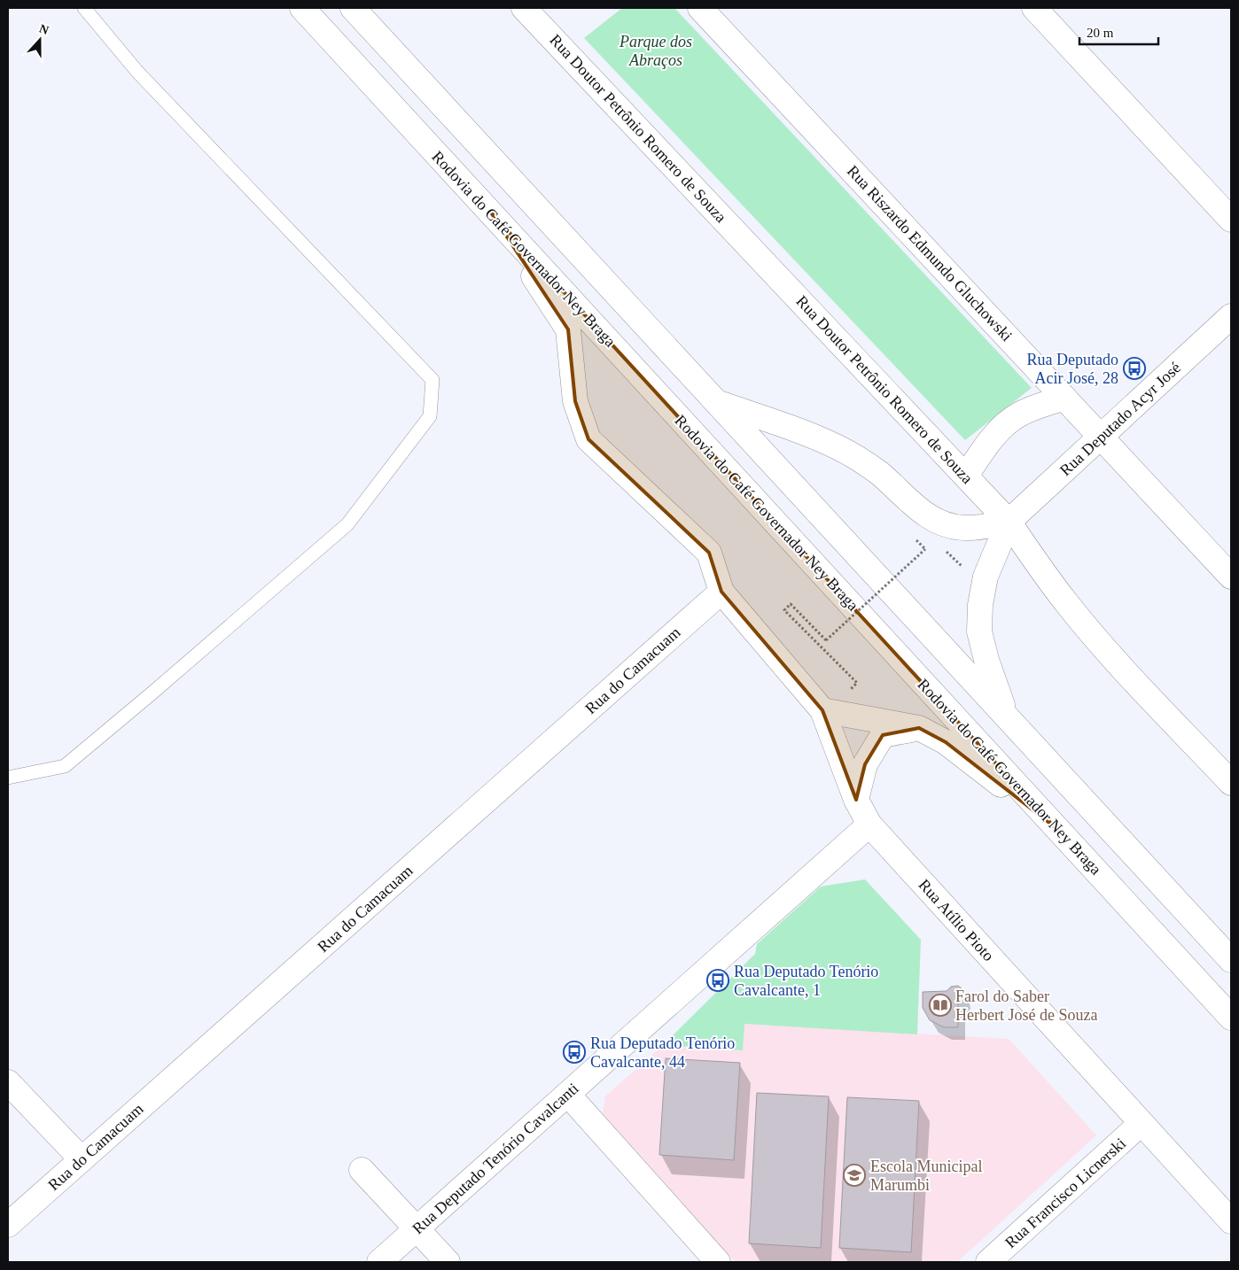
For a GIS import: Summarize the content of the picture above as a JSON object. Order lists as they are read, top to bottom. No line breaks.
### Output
{"streets":{"main road":["Rua Doutor Petrônio Romero de Souza","Rodovia do Café Governador Ney Braga","Rua Riszardo Edmundo Gluchowski","Rua Deputado Acyr José","Rua do Camacuam","Rua Atílio Pioto","Rua Deputado Tenório Cavalcanti","Rua Francisco Licnerski"]},"crossings":[["Rua Doutor Petrônio Romero de Souza","Rua Deputado Acyr José"],["Rua Riszardo Edmundo Gluchowski","Rua Deputado Acyr José"],["Rua do Camacuam","Rua Atílio Pioto"],["Rua Atílio Pioto","Rua Deputado Tenório Cavalcanti"],["Rua Atílio Pioto","Rua Francisco Licnerski"]],"parks":["Parque dos Abraços"],"places":{"bus stop":["Rua Deputado Acir José, 28","Rua Deputado Tenório Cavalcante, 1","Rua Deputado Tenório Cavalcante, 44"],"library":["Farol do Saber Herbert José de Souza"],"school or university":["Escola Municipal Marumbi"]},"scale_bar":"20 m","north":"top"}
